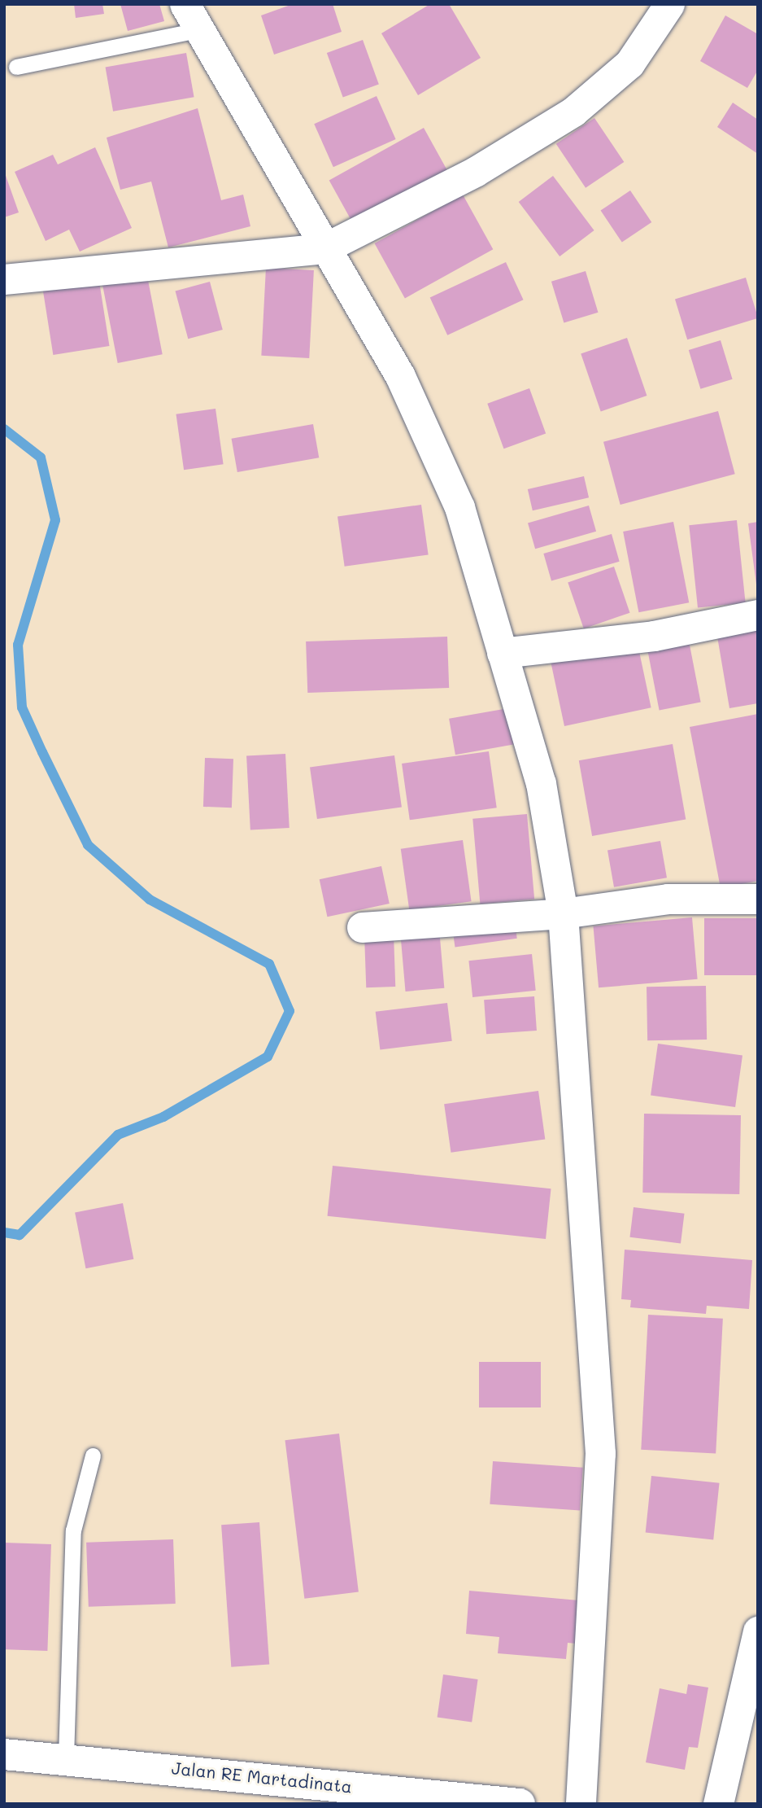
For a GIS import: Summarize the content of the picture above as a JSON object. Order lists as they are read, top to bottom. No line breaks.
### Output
{"streets":{"highway":["Jalan RE Martadinata"]}}
